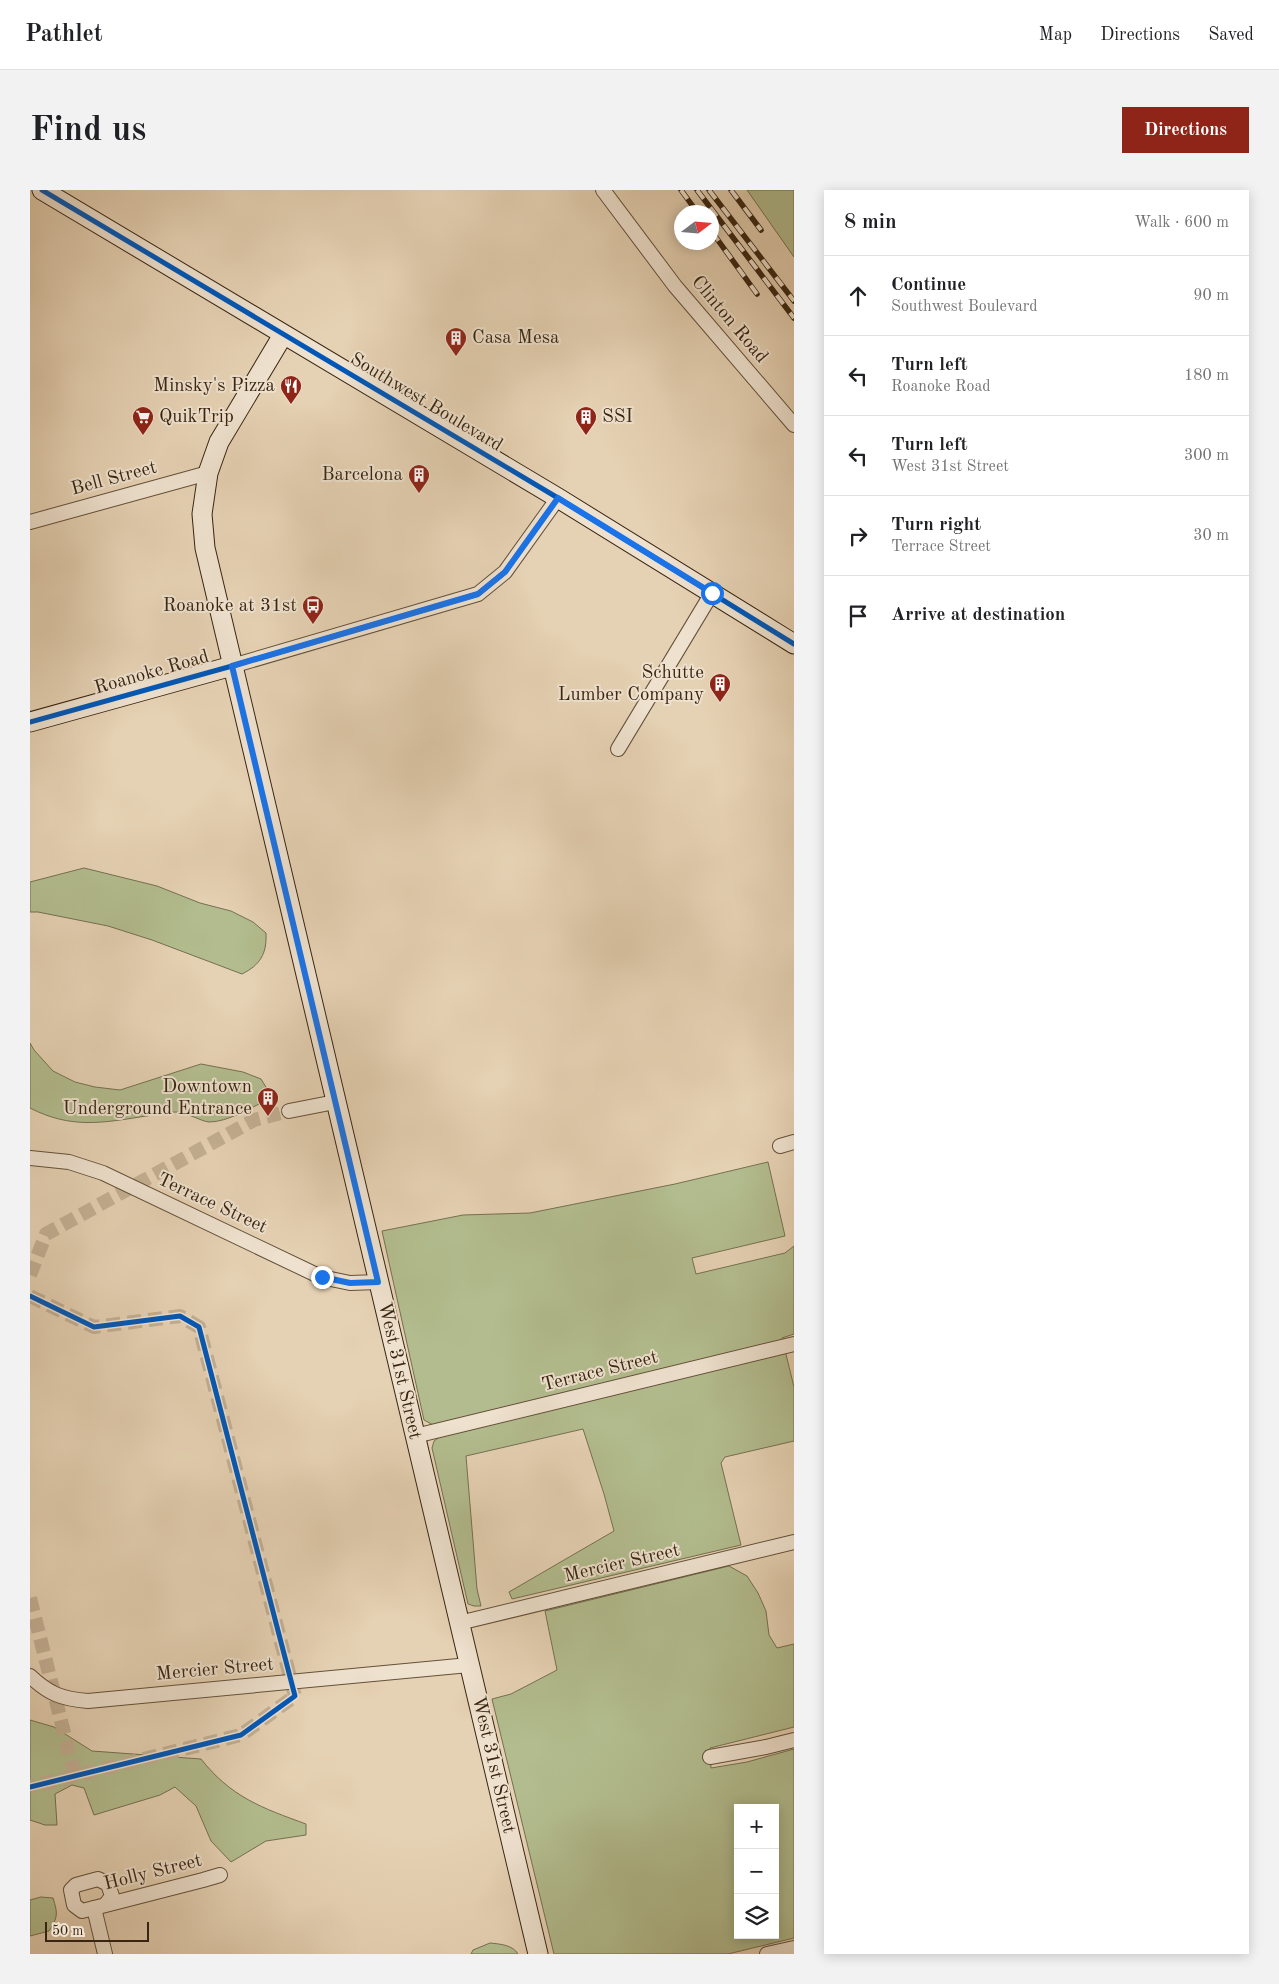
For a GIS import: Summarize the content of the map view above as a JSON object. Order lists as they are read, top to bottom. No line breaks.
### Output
{"streets":{"main road":["Southwest Boulevard","Roanoke Road","West 31st Street"],"street":["Clinton Road","Bell Street","Terrace Street","Mercier Street","Holly Street"]},"crossings":[["Southwest Boulevard","Roanoke Road"],["Southwest Boulevard","West 31st Street"],["Bell Street","West 31st Street"],["Roanoke Road","West 31st Street"],["Terrace Street","West 31st Street"],["West 31st Street","Mercier Street"]],"places":{"building":["Casa Mesa","SSI","Barcelona","Schutte Lumber Company","Downtown Underground Entrance"],"restaurant":["Minsky's Pizza"],"supermarket":["QuikTrip"],"bus stop":["Roanoke at 31st"]},"scale_bar":"50 m","north":"right","page":{"header":"Pathlet","nav":["Map","Directions","Saved"],"buttons":"Directions","title":"Find us","heading":["8 min","Walk · 600 m"],"list":[["Continue","Southwest Boulevard","90 m"],["Turn left","Roanoke Road","180 m"],["Turn left","West 31st Street","300 m"],["Turn right","Terrace Street","30 m"],"Arrive at destination"],"map_buttons":["+","−"],"scale":"50 m"}}
